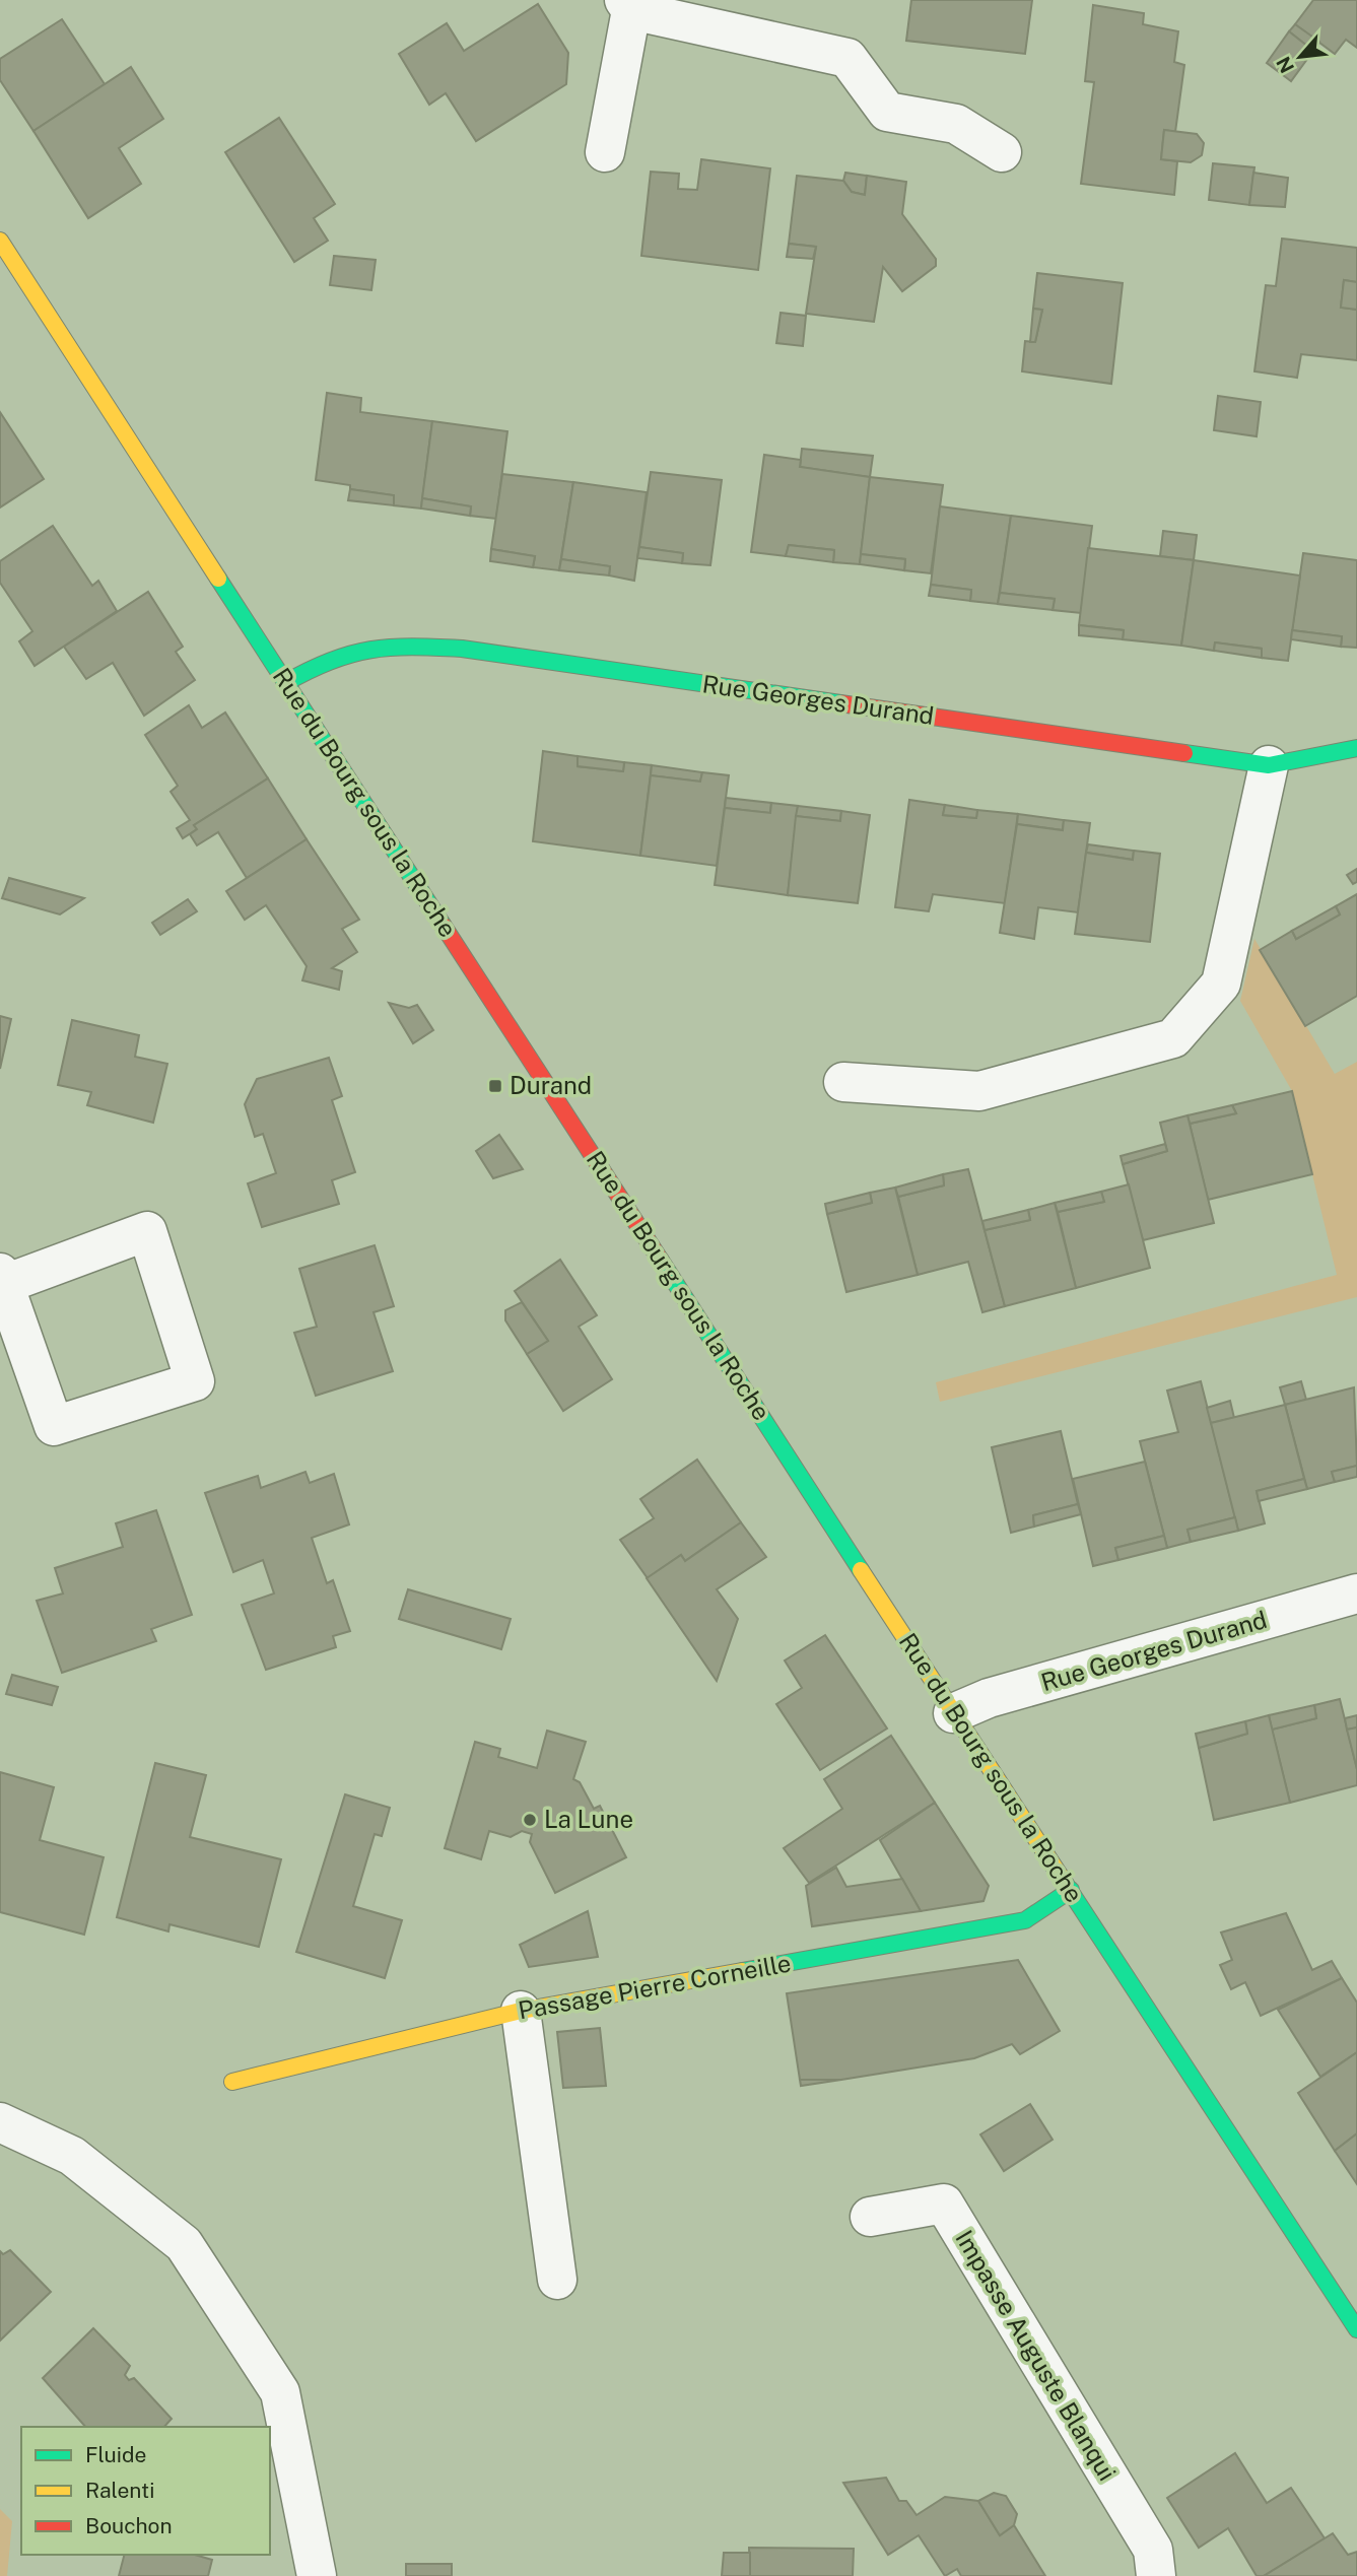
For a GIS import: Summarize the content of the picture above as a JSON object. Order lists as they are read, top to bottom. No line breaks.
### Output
{"streets":{"main road":["Rue Georges Durand","Rue du Bourg sous la Roche","Passage Pierre Corneille"],"street":["Impasse Auguste Blanqui"]},"crossings":[["Rue Georges Durand","Rue du Bourg sous la Roche"],["Rue du Bourg sous la Roche","Passage Pierre Corneille"]],"places":{"transit":["Durand"],"other":["La Lune"]},"legend":["Fluide","Ralenti","Bouchon"],"north":"bottom left"}
